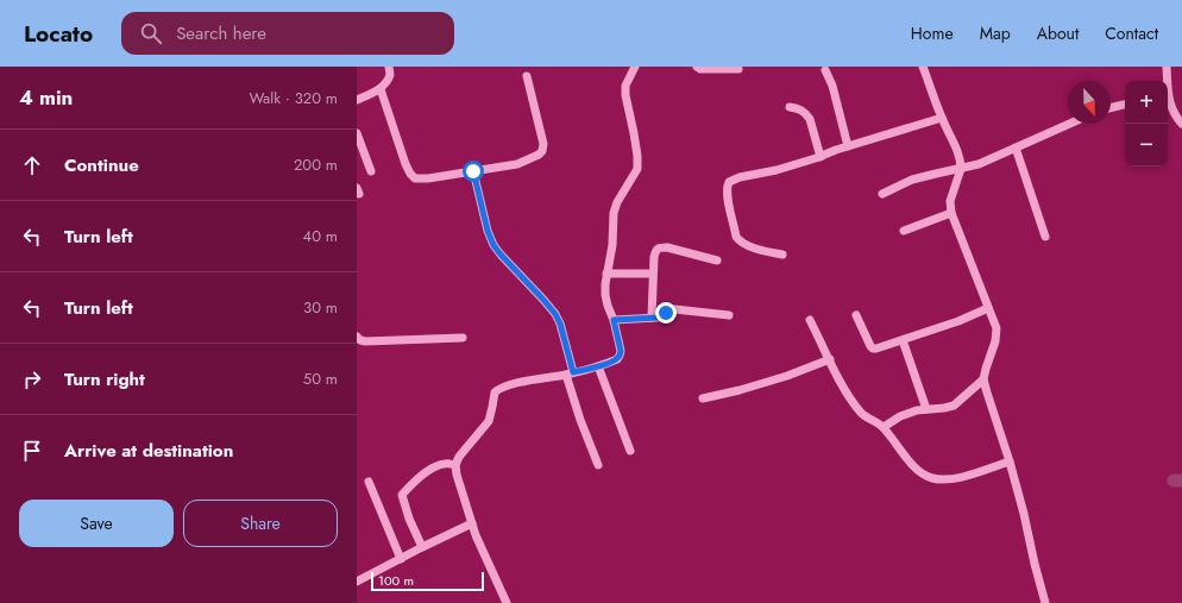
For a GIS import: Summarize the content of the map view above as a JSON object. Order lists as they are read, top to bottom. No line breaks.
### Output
{"scale_bar":"100 m","north":"bottom","page":{"header":"Locato","search":"Search here","nav":["Home","Map","About","Contact"],"heading":["4 min","Walk · 320 m"],"map_buttons":["+","−"],"list":[["Continue","200 m"],["Turn left","40 m"],["Turn left","30 m"],["Turn right","50 m"],"Arrive at destination"],"buttons":["Save","Share"],"scale":"100 m"}}
